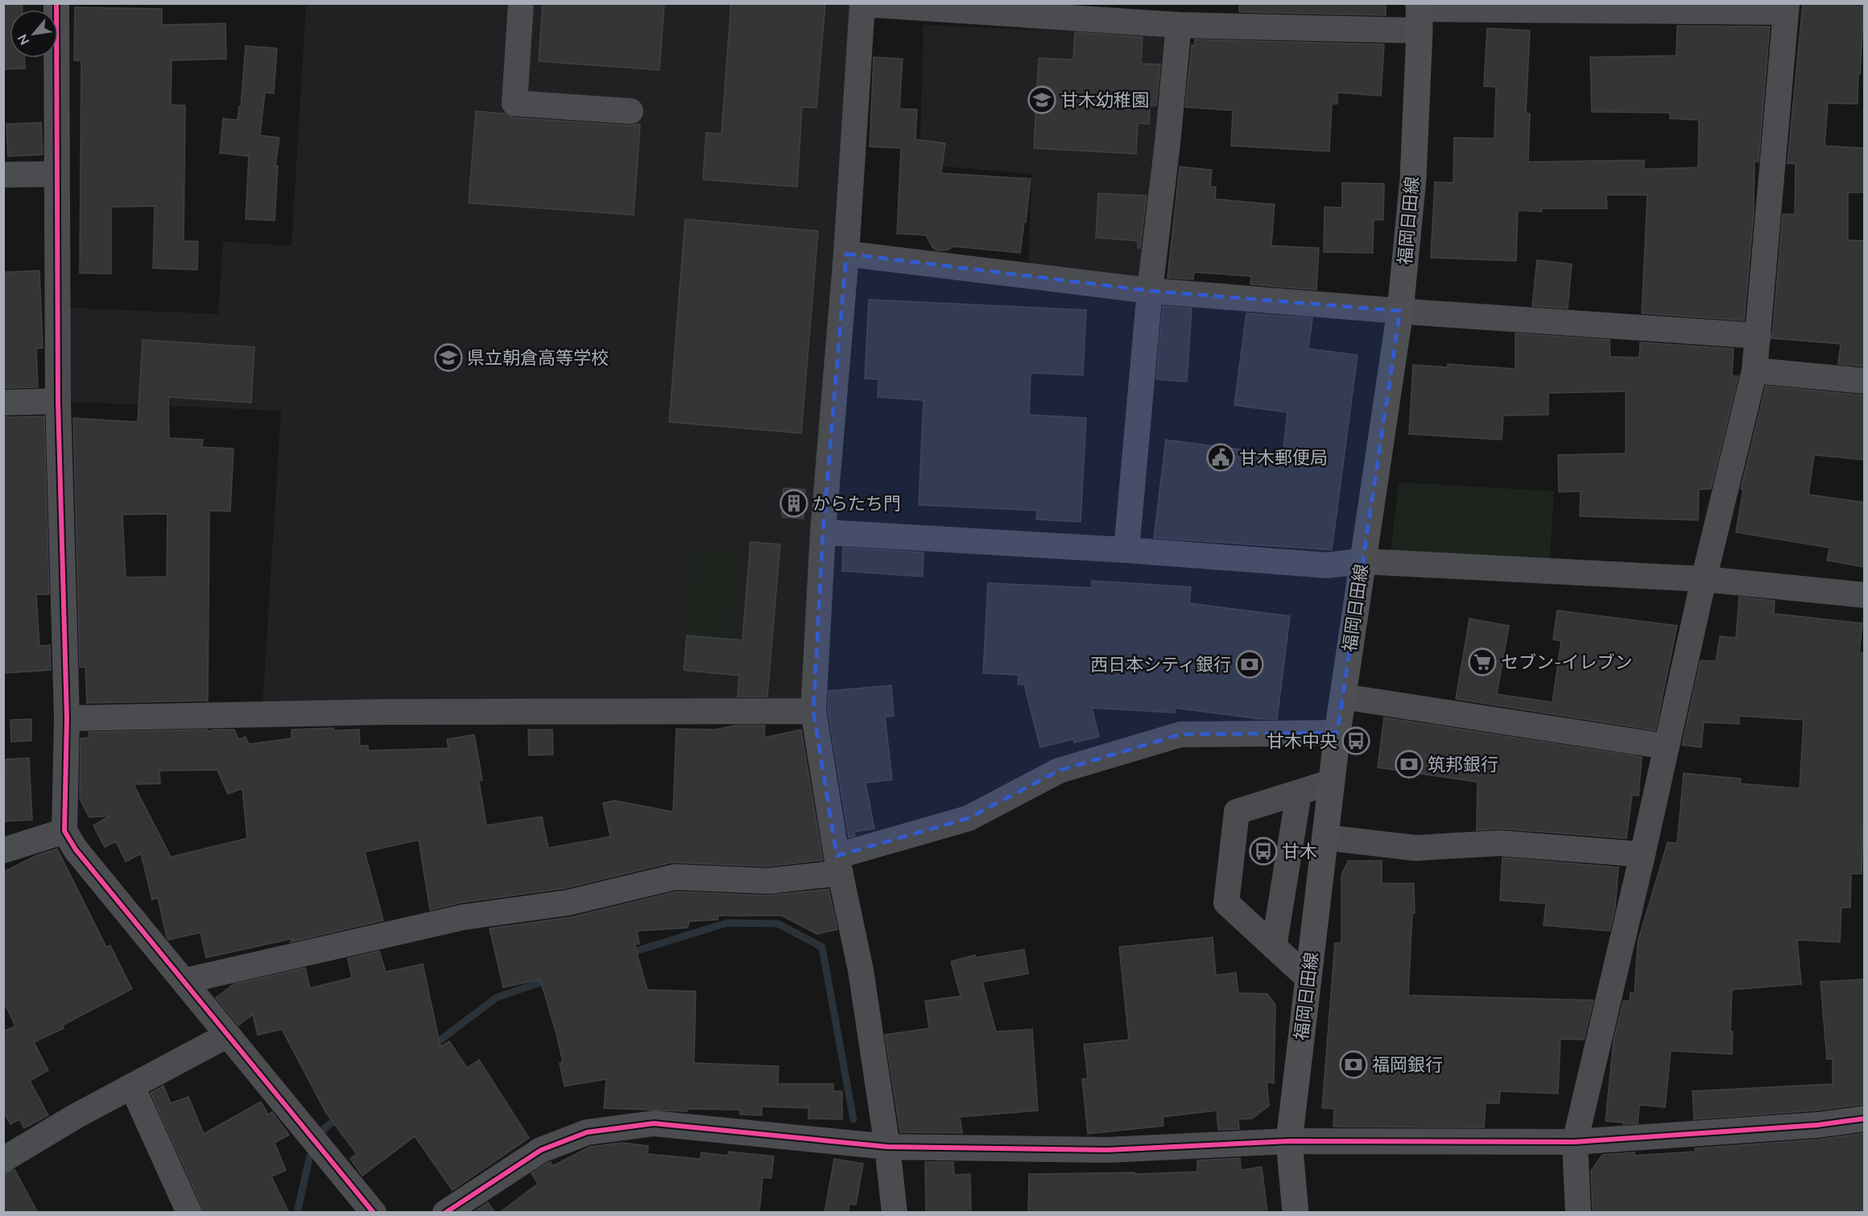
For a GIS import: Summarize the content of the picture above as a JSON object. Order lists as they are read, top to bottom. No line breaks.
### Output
{"streets":{"main road":["福岡日田線"]},"places":{"school or university":["甘木幼稚園","県立朝倉高等学校"],"public building":["甘木郵便局"],"building":["からたち門"],"supermarket":["セブン-イレブン"],"bank":["西日本シティ銀行","筑邦銀行","福岡銀行"],"bus stop":["甘木中央","甘木"]},"north":"bottom left"}
